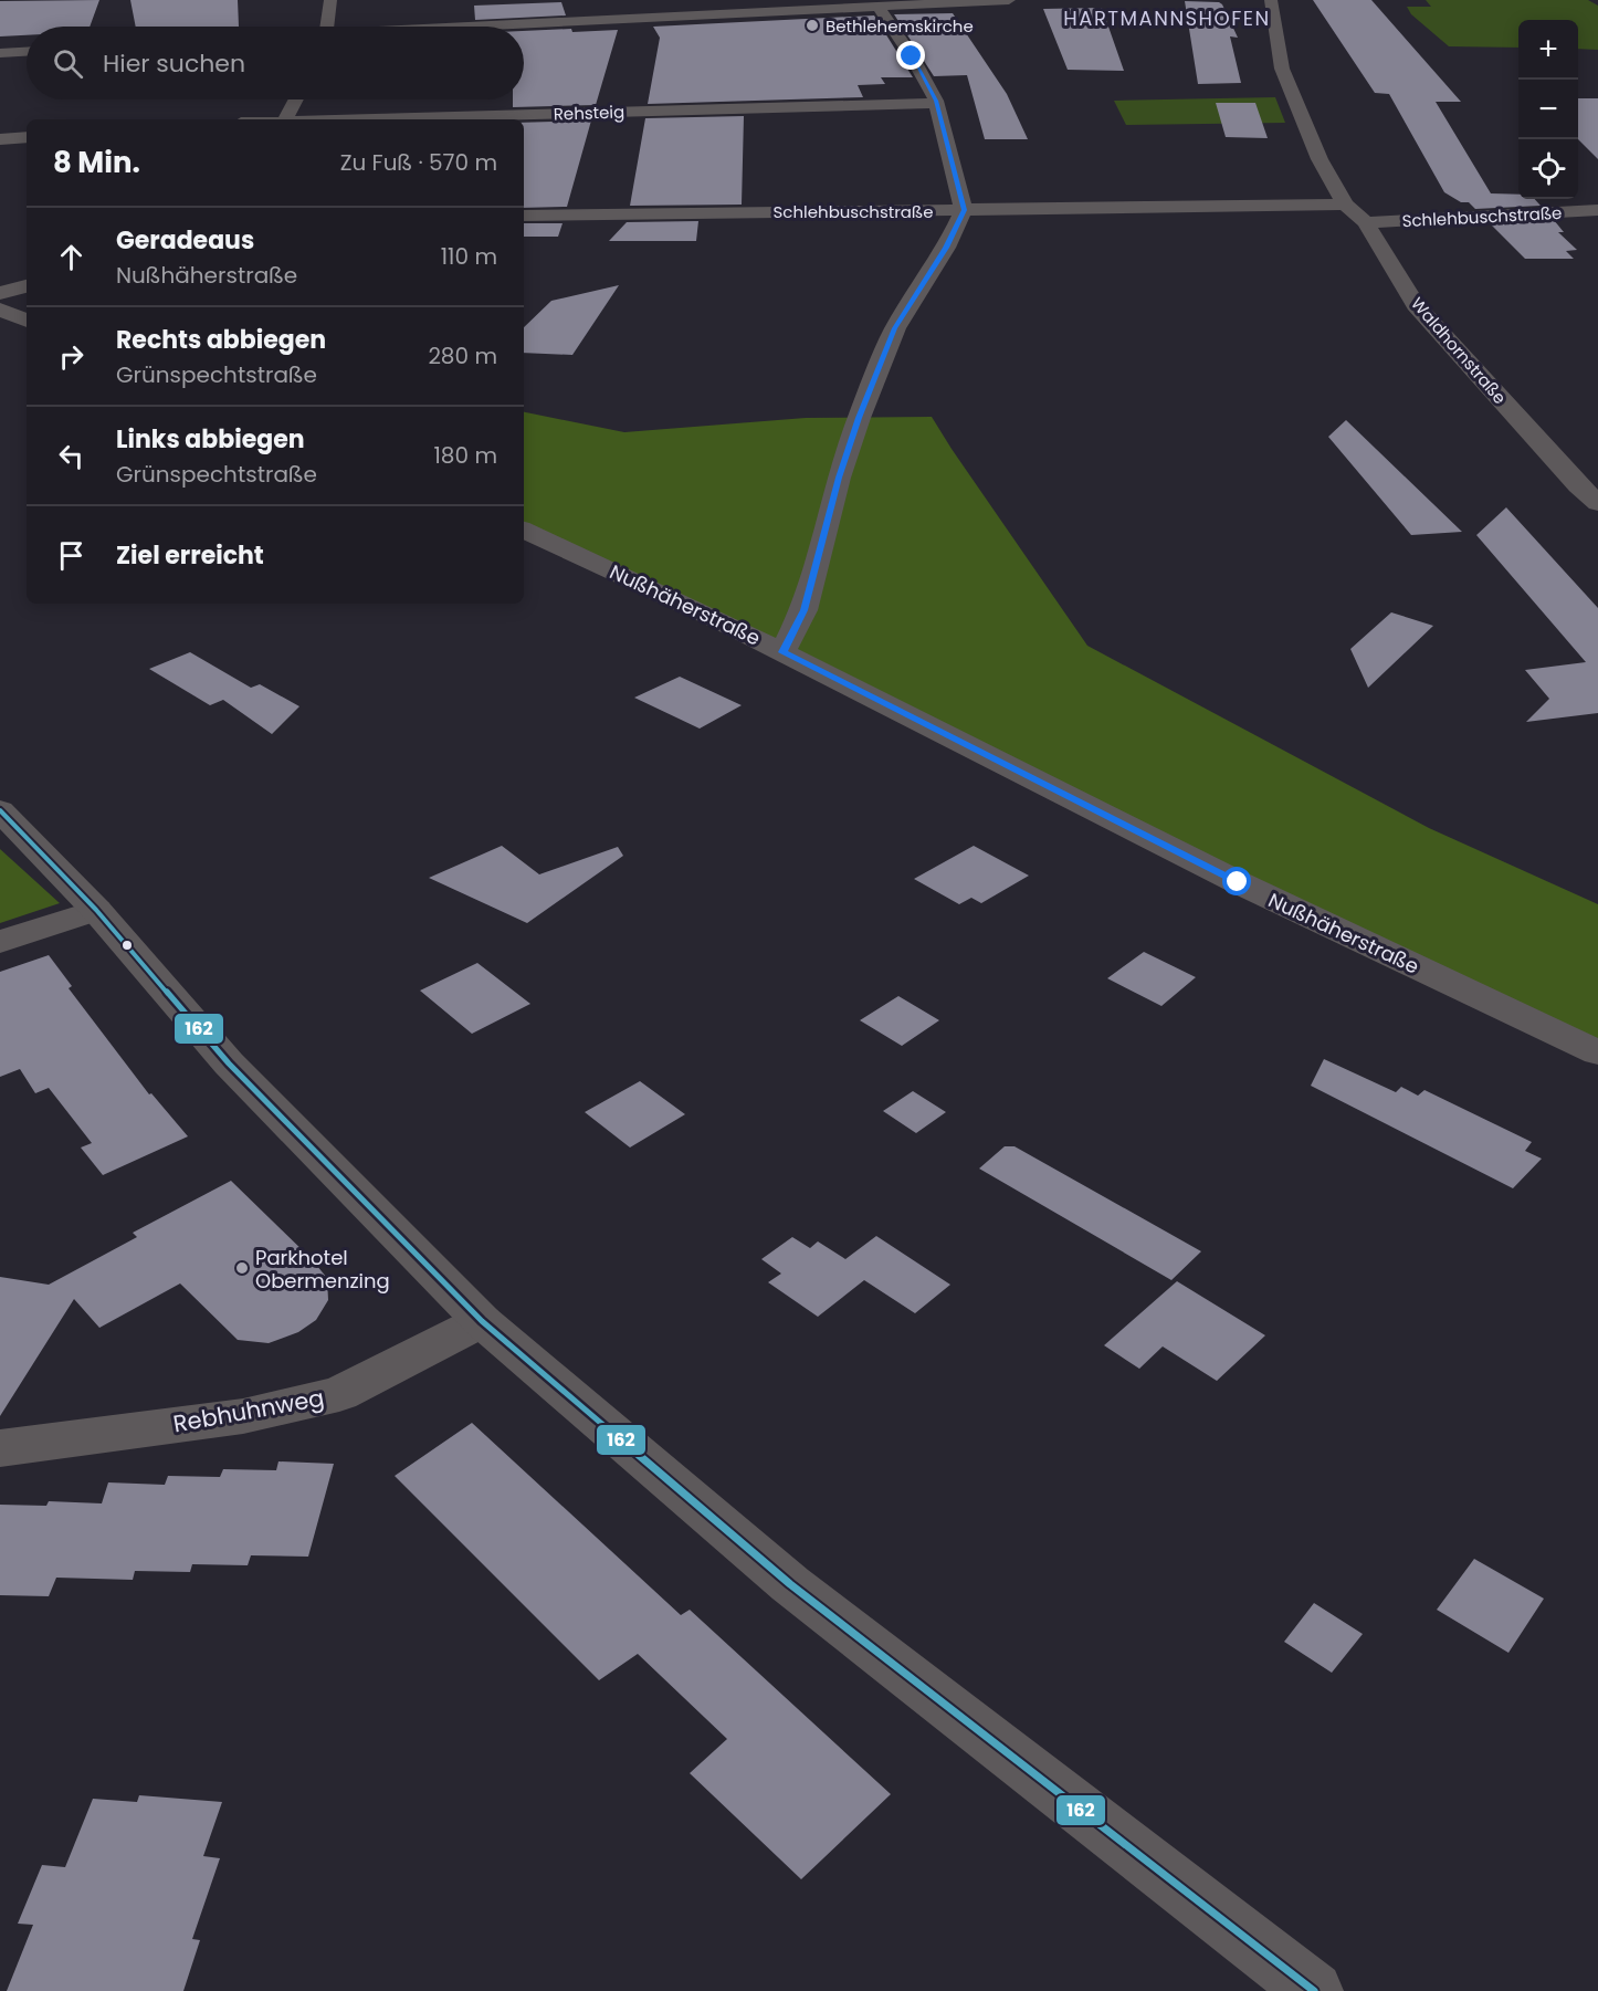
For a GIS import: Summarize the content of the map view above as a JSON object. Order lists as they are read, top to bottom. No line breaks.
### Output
{"streets":{"street":["Rehsteig","Schlehbuschstraße","Waldhornstraße","Nußhäherstraße","Rebhuhnweg"]},"crossings":[["Schlehbuschstraße","Waldhornstraße"]],"districts":["HARTMANNSHOFEN"],"places":["Bethlehemskirche","Parkhotel Obermenzing"],"lines":["transit line 162"],"page":{"map_buttons":["+","−"],"search":"Hier suchen","heading":["8 Min.","Zu Fuß · 570 m"],"list":[["Geradeaus","Nußhäherstraße","110 m"],["Rechts abbiegen","Grünspechtstraße","280 m"],["Links abbiegen","Grünspechtstraße","180 m"],"Ziel erreicht"]}}
